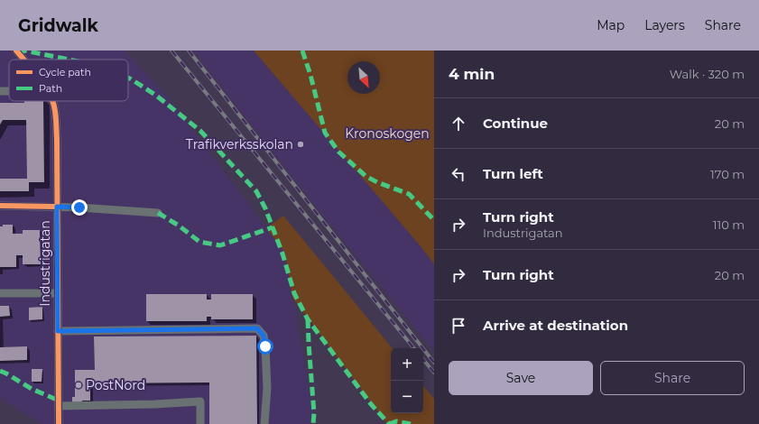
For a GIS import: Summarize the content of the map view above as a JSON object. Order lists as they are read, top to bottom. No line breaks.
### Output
{"streets":{"street":["Industrigatan"]},"parks":["Kronoskogen"],"places":["Trafikverksskolan","PostNord"],"legend":["Cycle path","Path"],"north":"bottom right","page":{"header":"Gridwalk","nav":["Map","Layers","Share"],"heading":["4 min","Walk · 320 m"],"list":[["Continue","20 m"],["Turn left","170 m"],["Turn right","Industrigatan","110 m"],["Turn right","20 m"],"Arrive at destination"],"map_buttons":["+","−"],"buttons":["Save","Share"]}}
